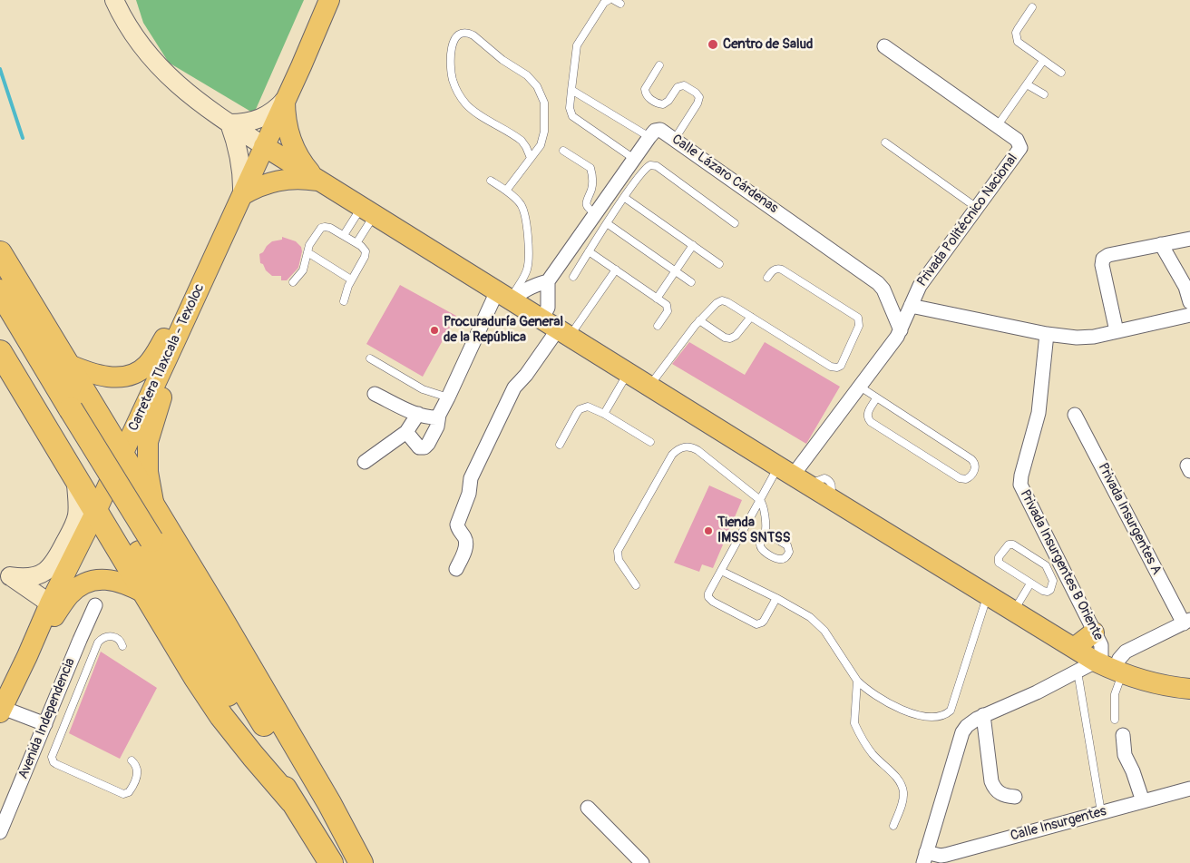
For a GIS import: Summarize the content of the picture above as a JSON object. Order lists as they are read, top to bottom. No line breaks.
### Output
{"streets":{"main road":["Carretera Tlaxcala - Texoloc"],"street":["Calle Lázaro Cárdenas","Privada Politécnico Nacional","Privada Insurgentes A","Privada Insurgentes B Oriente","Avenida Independencia","Calle Insurgentes"]},"crossings":[["Calle Lázaro Cárdenas","Privada Politécnico Nacional"]],"places":["Centro de Salud","Procuraduría General de la República","Tienda IMSS SNTSS"]}
